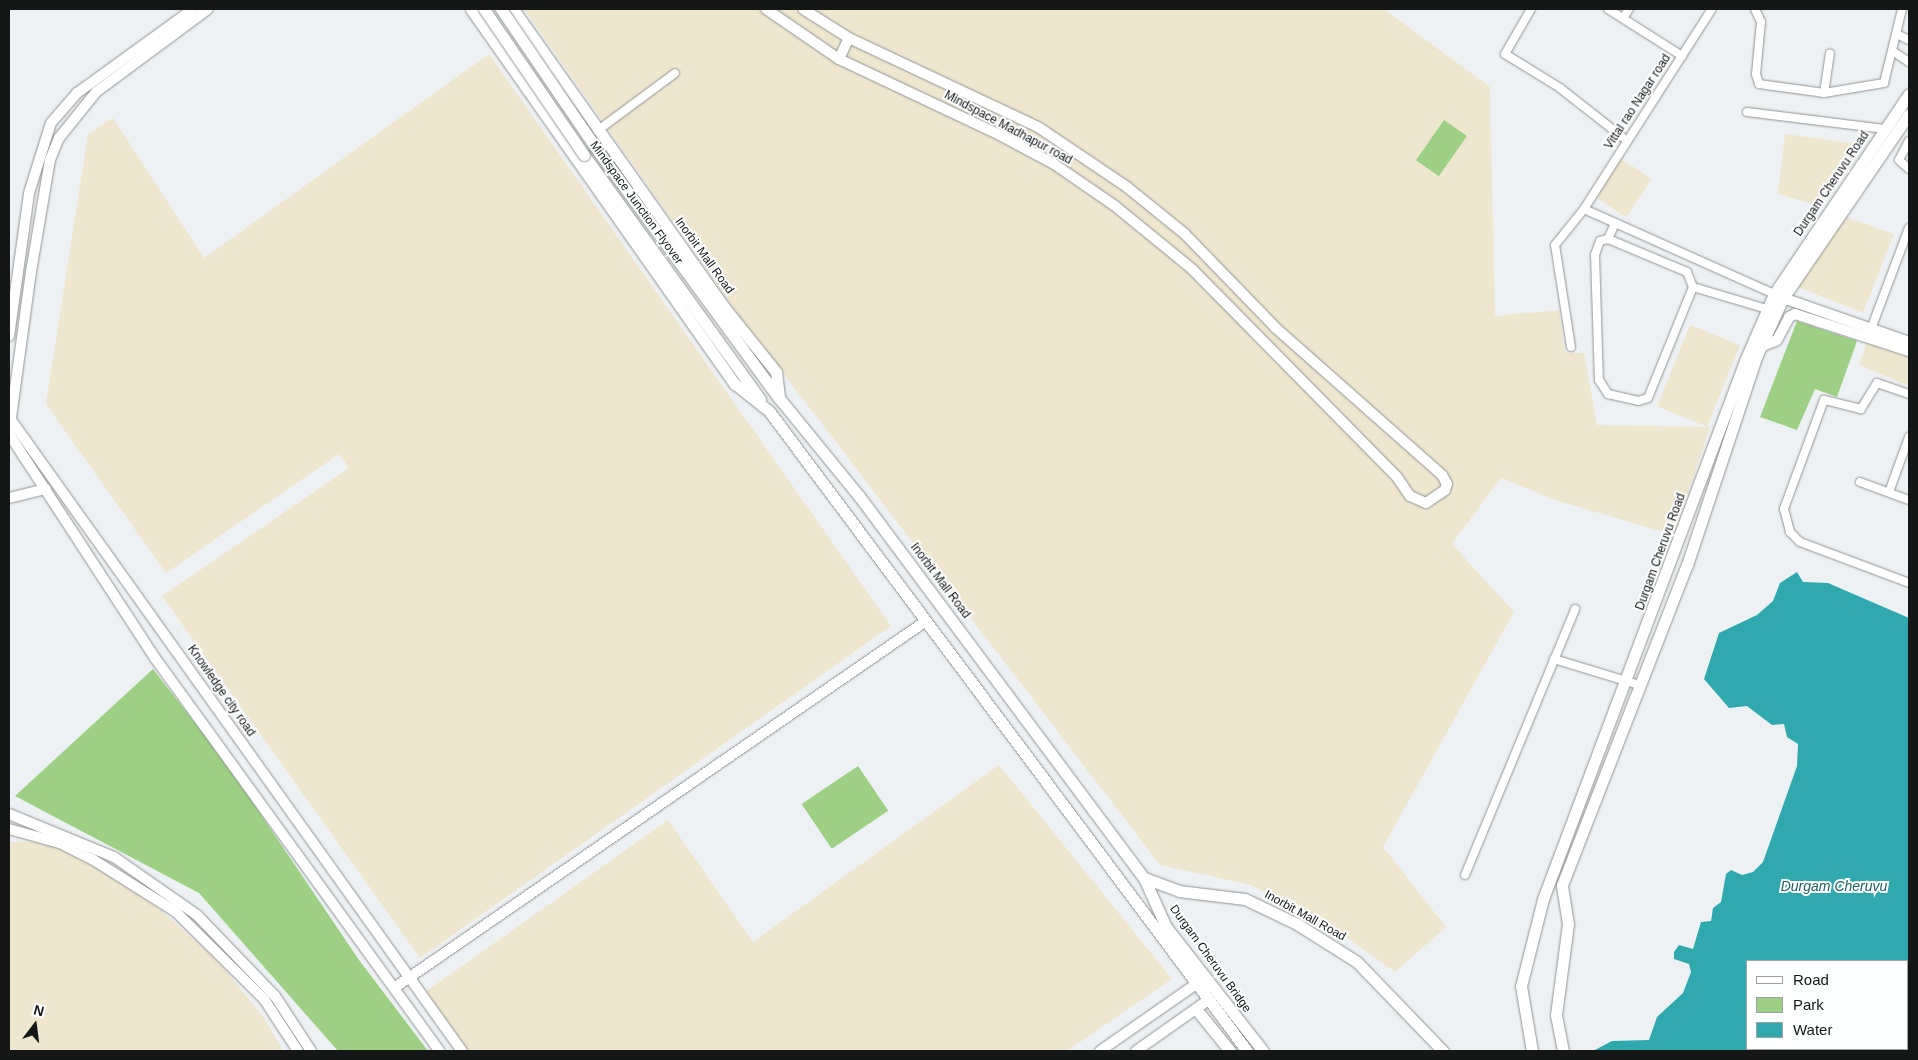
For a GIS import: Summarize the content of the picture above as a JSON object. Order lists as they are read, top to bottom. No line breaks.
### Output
{"streets":{"main road":["Durgam Cheruvu Road","Mindspace Junction Flyover","Inorbit Mall Road","Durgam Cheruvu Bridge"],"street":["Vittal rao Nagar road","Mindspace Madhapur road","Knowledge city road"]},"crossings":[["Mindspace Junction Flyover","Inorbit Mall Road"],["Inorbit Mall Road","Durgam Cheruvu Bridge"]],"water":["Durgam Cheruvu"],"legend":["Road","Park","Water"],"north":"top"}
